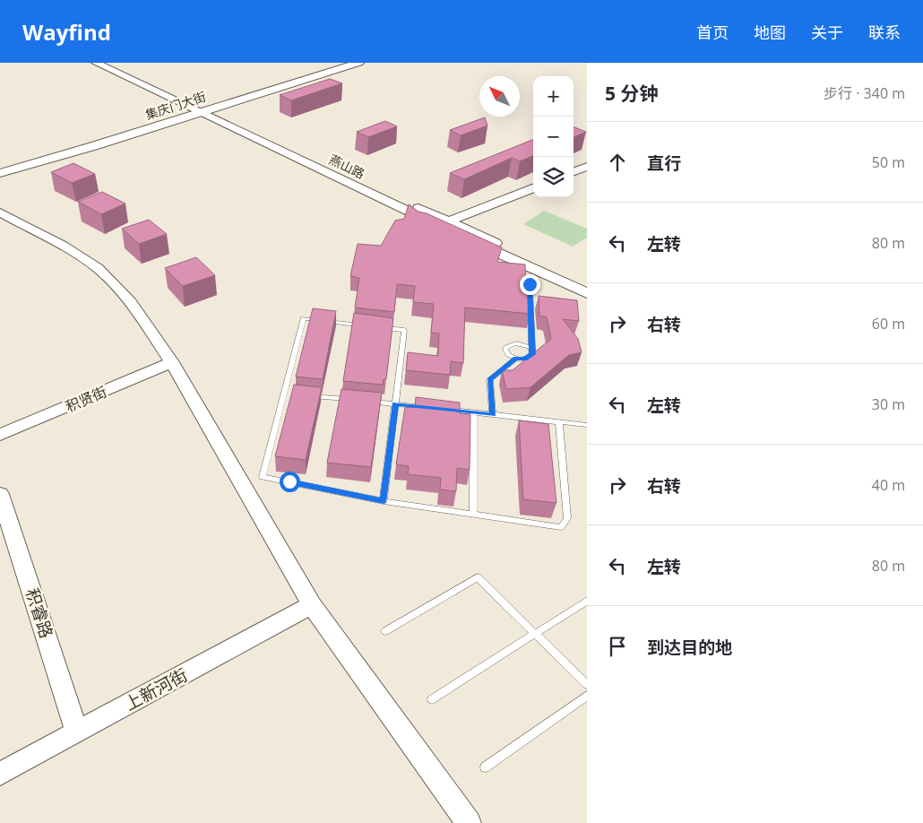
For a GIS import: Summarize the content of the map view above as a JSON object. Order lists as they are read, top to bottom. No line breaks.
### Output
{"streets":{"main road":["集庆门大街"],"street":["燕山路","积贤街","积睿路","上新河街"]},"crossings":[["集庆门大街","燕山路"],["积睿路","上新河街"]],"north":"top left","page":{"header":"Wayfind","nav":["首页","地图","关于","联系"],"heading":["5 分钟","步行 · 340 m"],"map_buttons":["+","−"],"list":[["直行","50 m"],["左转","80 m"],["右转","60 m"],["左转","30 m"],["右转","40 m"],["左转","80 m"],"到达目的地"]}}
